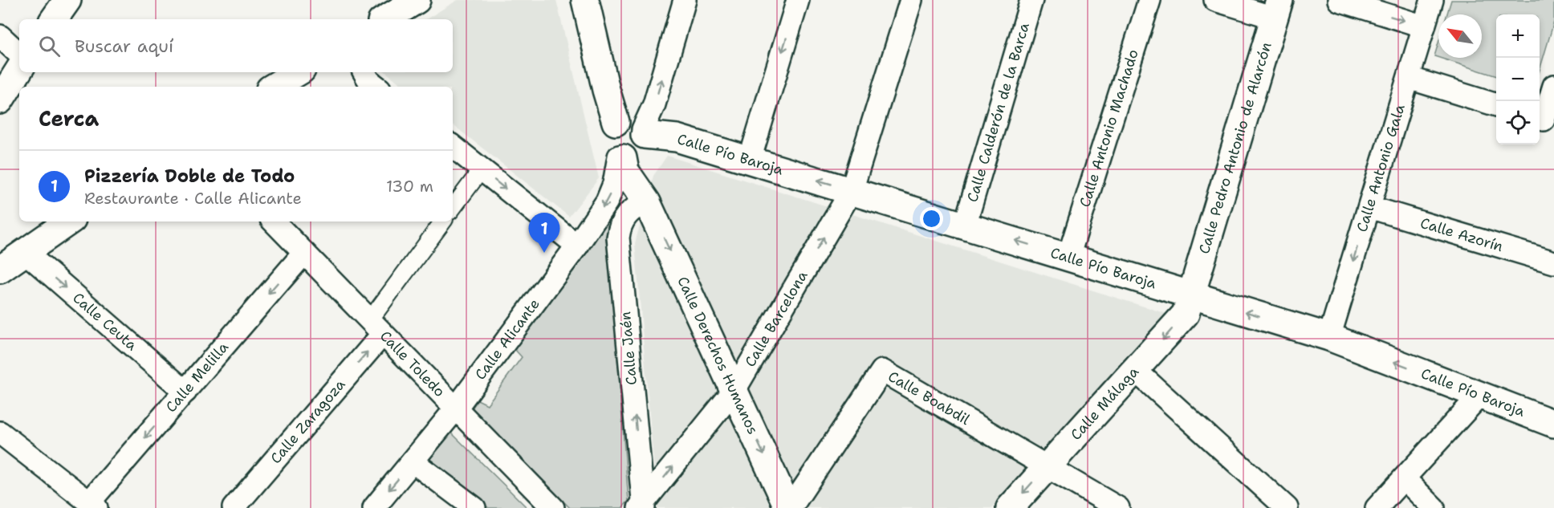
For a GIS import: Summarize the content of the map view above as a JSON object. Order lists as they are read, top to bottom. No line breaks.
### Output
{"streets":{"street":["Calle Calderón de la Barca","Calle Antonio Machado","Calle Pedro Antonio de Alarcón","Calle Pío Baroja","Calle Antonio Gala","Calle Azorín","Calle Barcelona","Calle Ceuta","Calle Alicante","Calle Jaén","Calle Derechos Humanos","Calle Toledo","Calle Melilla","Calle Boabdil","Calle Málaga","Calle Zaragoza"]},"crossings":[["Calle Calderón de la Barca","Calle Pío Baroja"],["Calle Antonio Machado","Calle Pío Baroja"],["Calle Pedro Antonio de Alarcón","Calle Pío Baroja"],["Calle Pedro Antonio de Alarcón","Calle Málaga"],["Calle Pío Baroja","Calle Antonio Gala"],["Calle Pío Baroja","Calle Barcelona"],["Calle Pío Baroja","Calle Alicante"],["Calle Pío Baroja","Calle Derechos Humanos"],["Calle Pío Baroja","Calle Málaga"],["Calle Antonio Gala","Calle Azorín"],["Calle Barcelona","Calle Jaén"],["Calle Barcelona","Calle Derechos Humanos"],["Calle Ceuta","Calle Melilla"],["Calle Alicante","Calle Derechos Humanos"],["Calle Alicante","Calle Toledo"],["Calle Jaén","Calle Derechos Humanos"],["Calle Derechos Humanos","Calle Boabdil"],["Calle Toledo","Calle Melilla"],["Calle Toledo","Calle Zaragoza"],["Calle Boabdil","Calle Málaga"]],"one_way":["Calle Antonio Gala","Calle Barcelona","Calle Jaén","Calle Derechos Humanos","Calle Melilla","Calle Málaga","Calle Zaragoza"],"north":"top left","page":{"map_buttons":["+","−"],"search":"Buscar aquí","heading":"Cerca","list":[{"mark":"1","name":"Pizzería Doble de Todo","note":"Restaurante · Calle Alicante","value":"130 m"}],"pins":"1"}}
